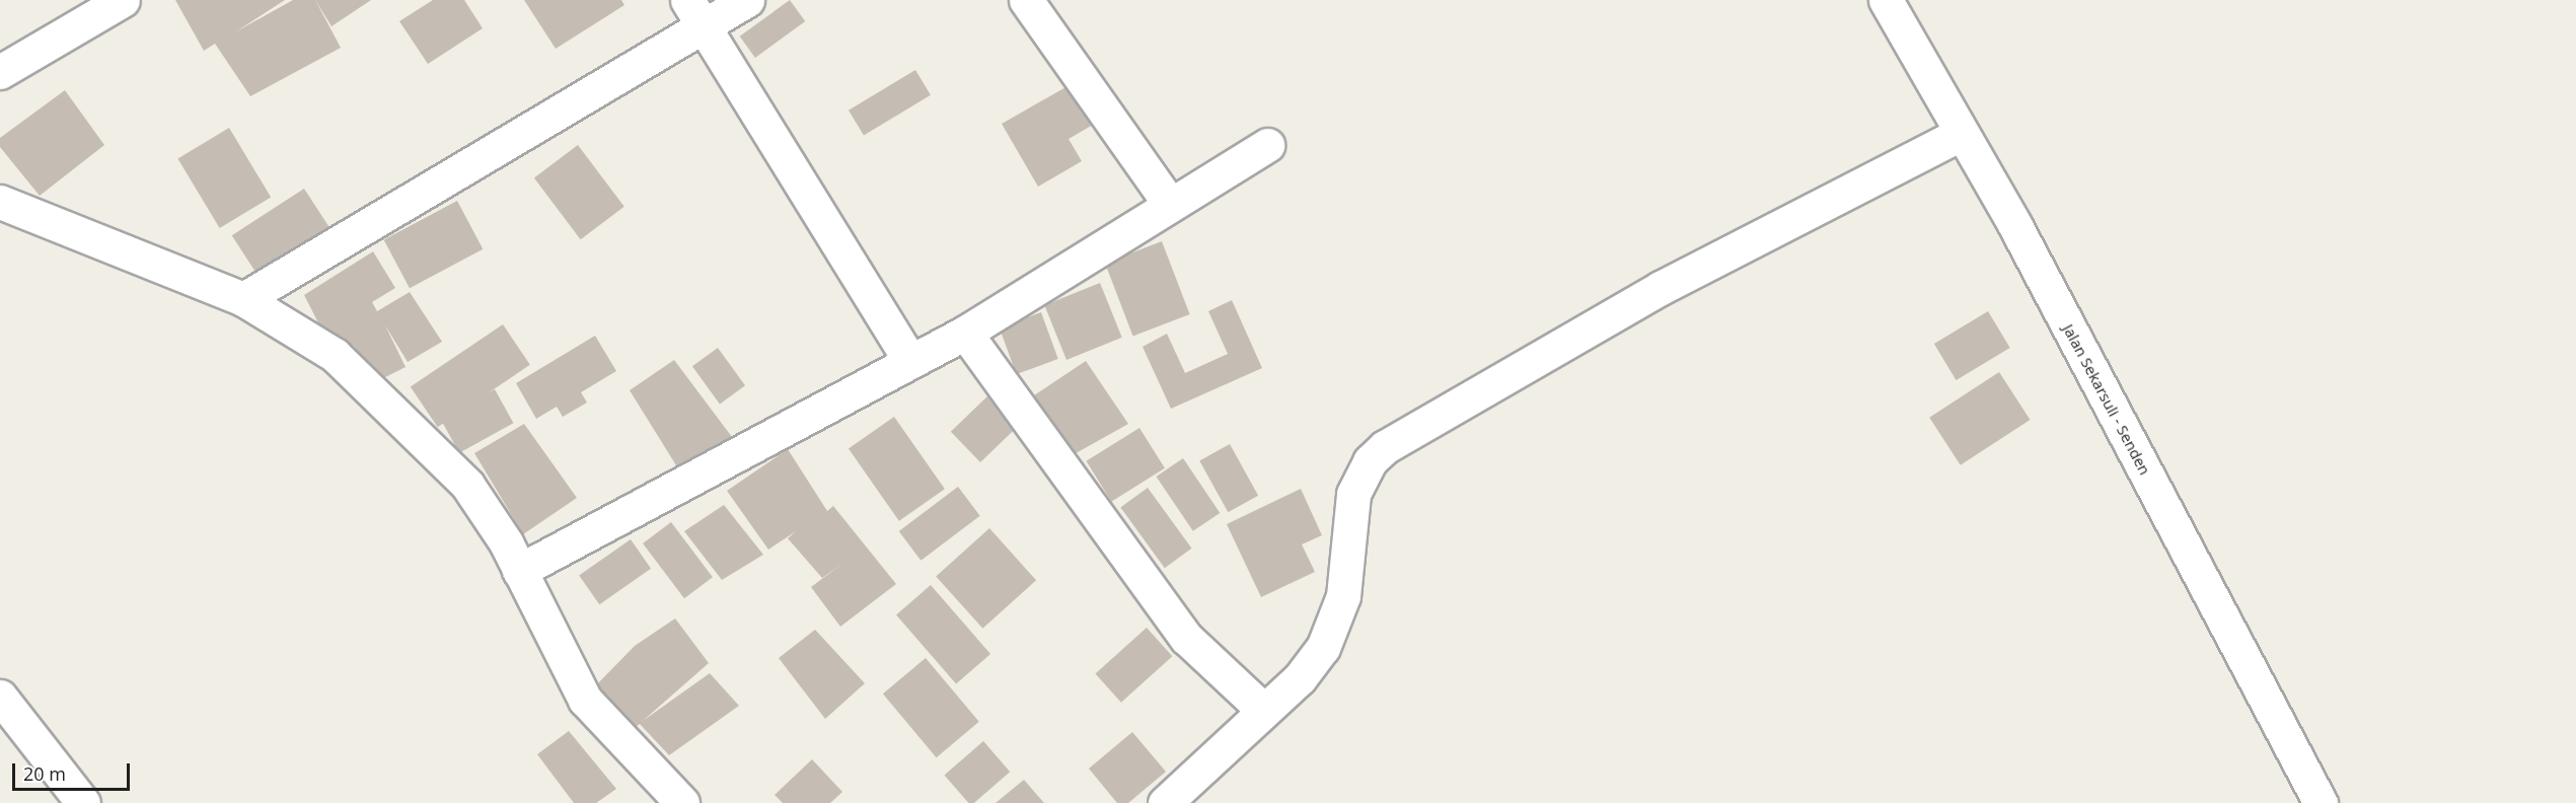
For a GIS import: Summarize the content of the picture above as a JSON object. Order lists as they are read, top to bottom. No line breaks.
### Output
{"streets":{"street":["Jalan Sekarsuli - Senden"]},"scale_bar":"20 m"}
